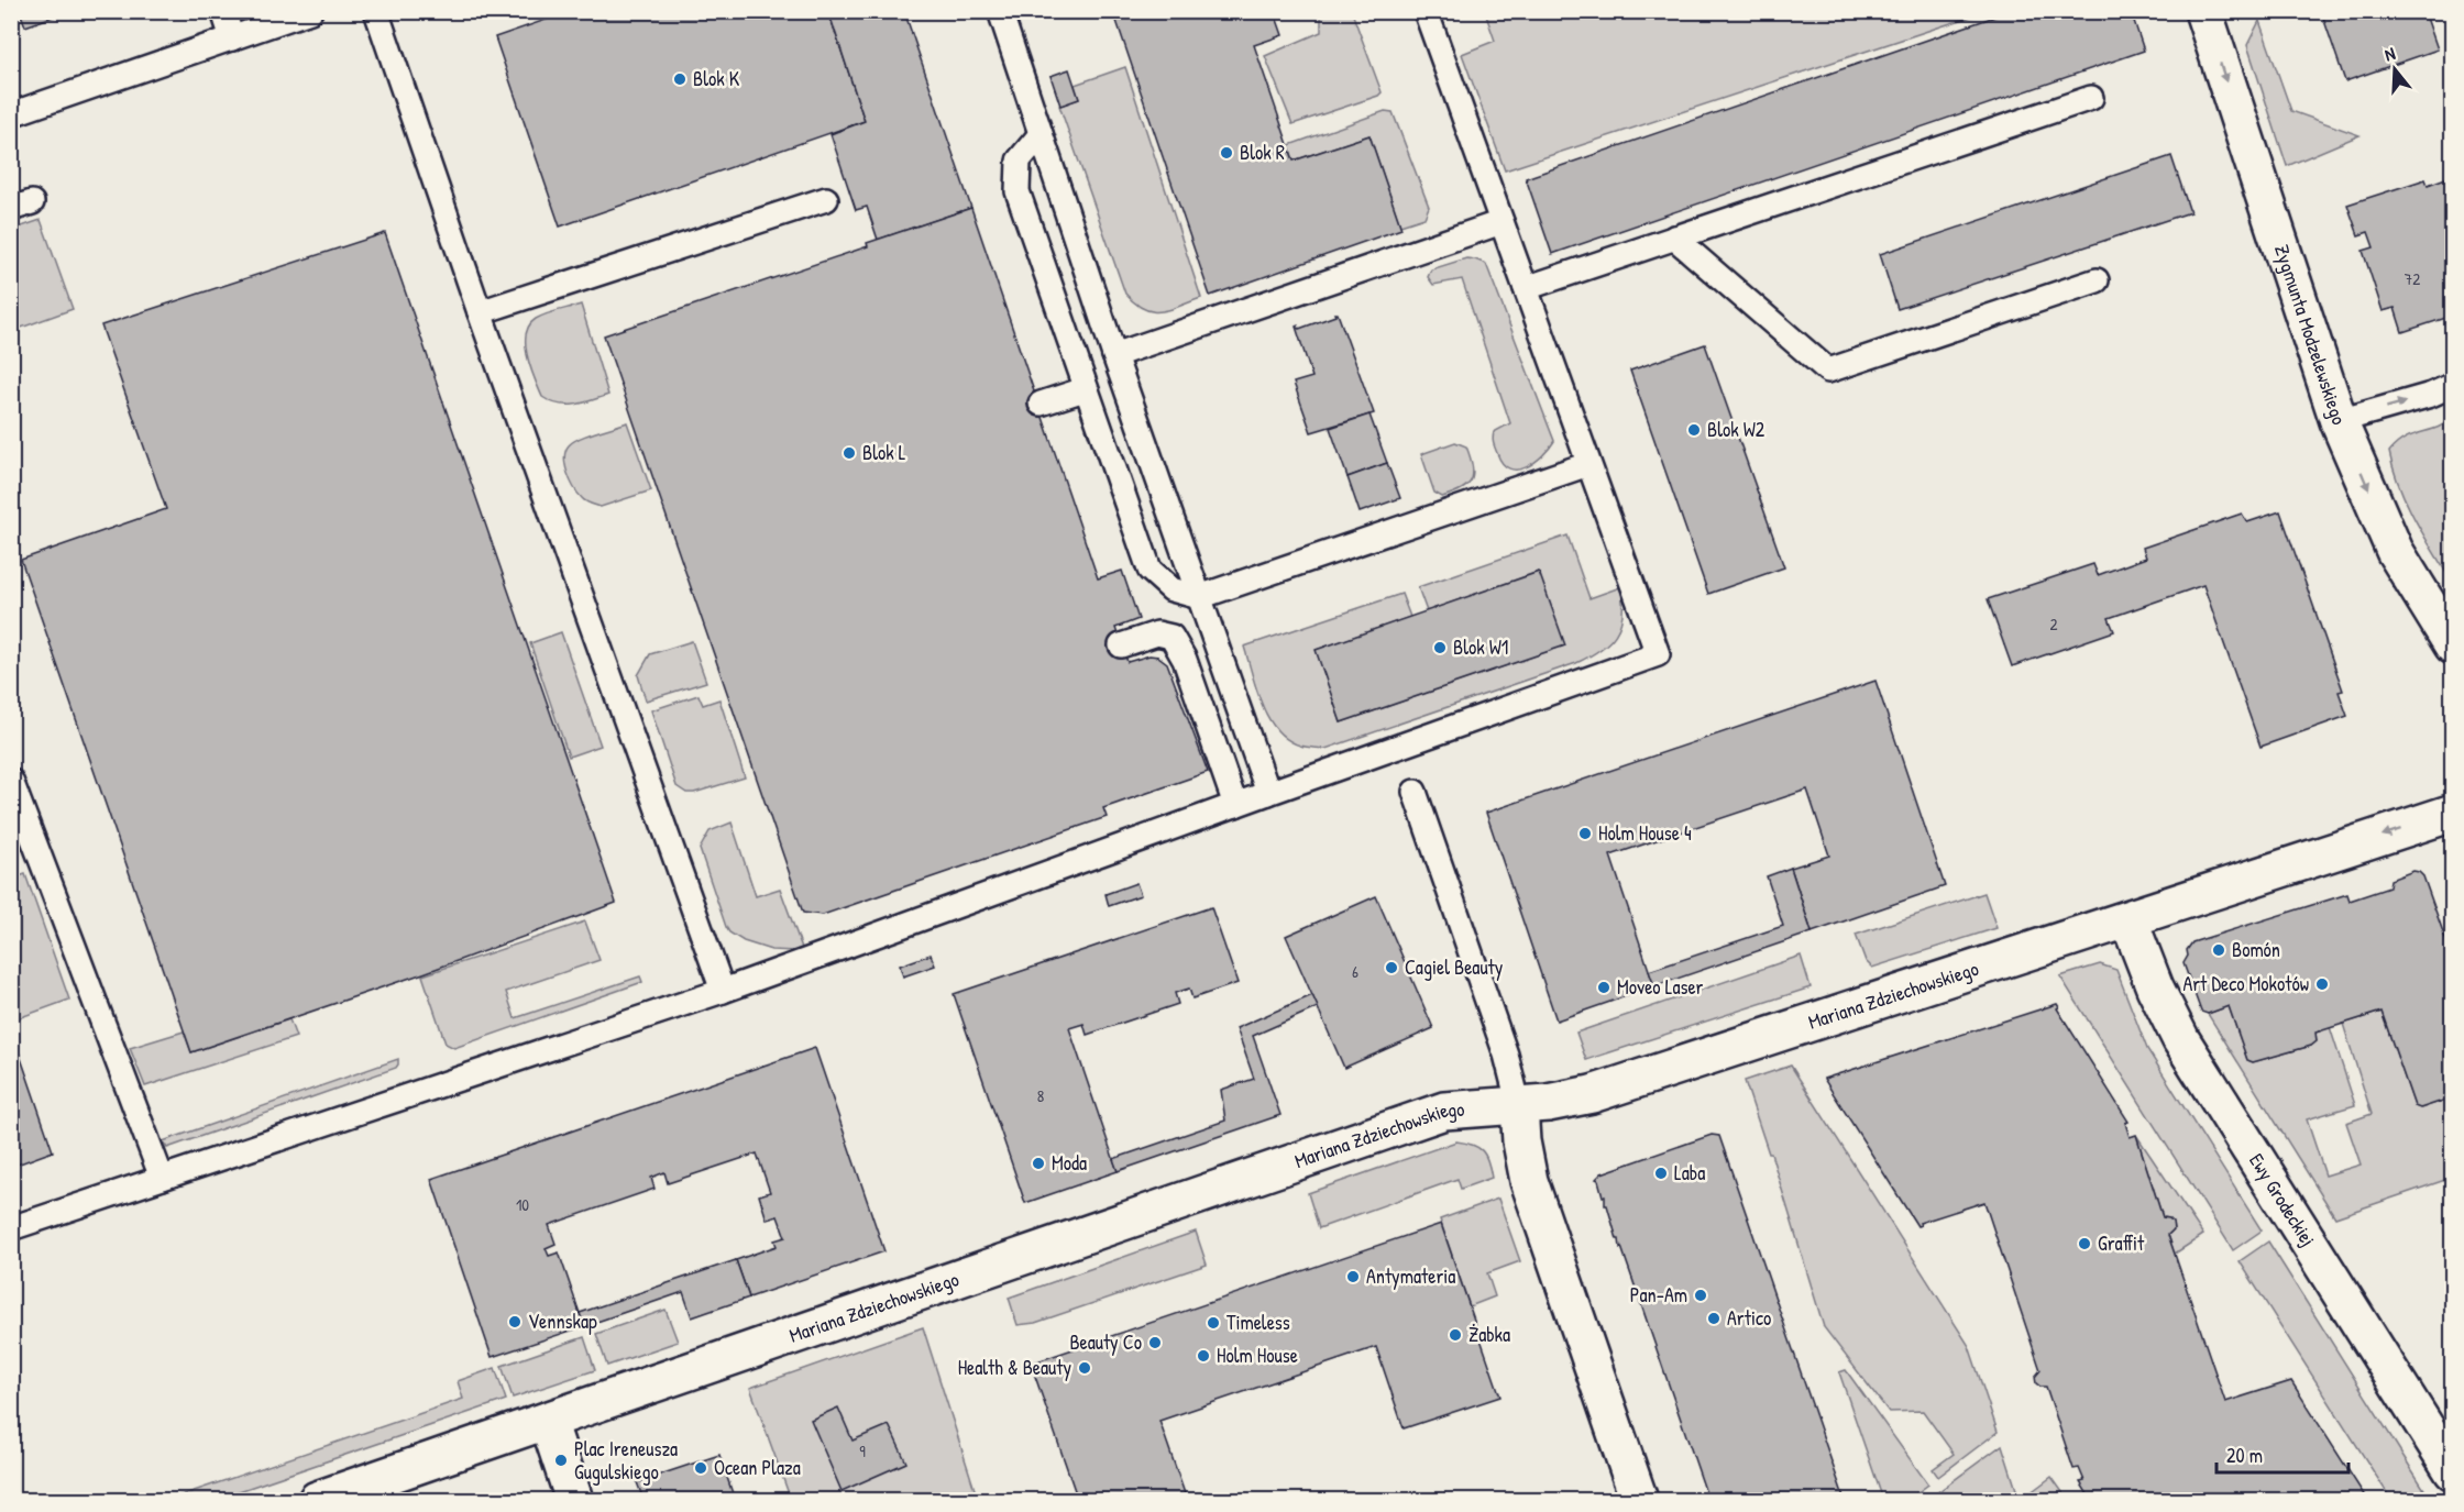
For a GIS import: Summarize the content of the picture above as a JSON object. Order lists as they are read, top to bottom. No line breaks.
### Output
{"streets":{"street":["Zygmunta Modzelewskiego","Mariana Zdziechowskiego","Ewy Grodeckiej"]},"crossings":[["Mariana Zdziechowskiego","Ewy Grodeckiej"]],"one_way":["Zygmunta Modzelewskiego"],"places":["Blok K","Blok R","Blok W2","Blok L","Blok W1","Holm House 4","Bomón","Cagiel Beauty","Art Deco Mokotów","Moveo Laser","Moda","Laba","Graffit","Antymateria","Pan-Am","Artico","Vennskap","Timeless","Żabka","Beauty Co","Holm House","Health & Beauty","Plac Ireneusza Gugulskiego","Ocean Plaza"],"house_numbers":["72","2","6","8","10","9"],"scale_bar":"20 m","north":"top"}
